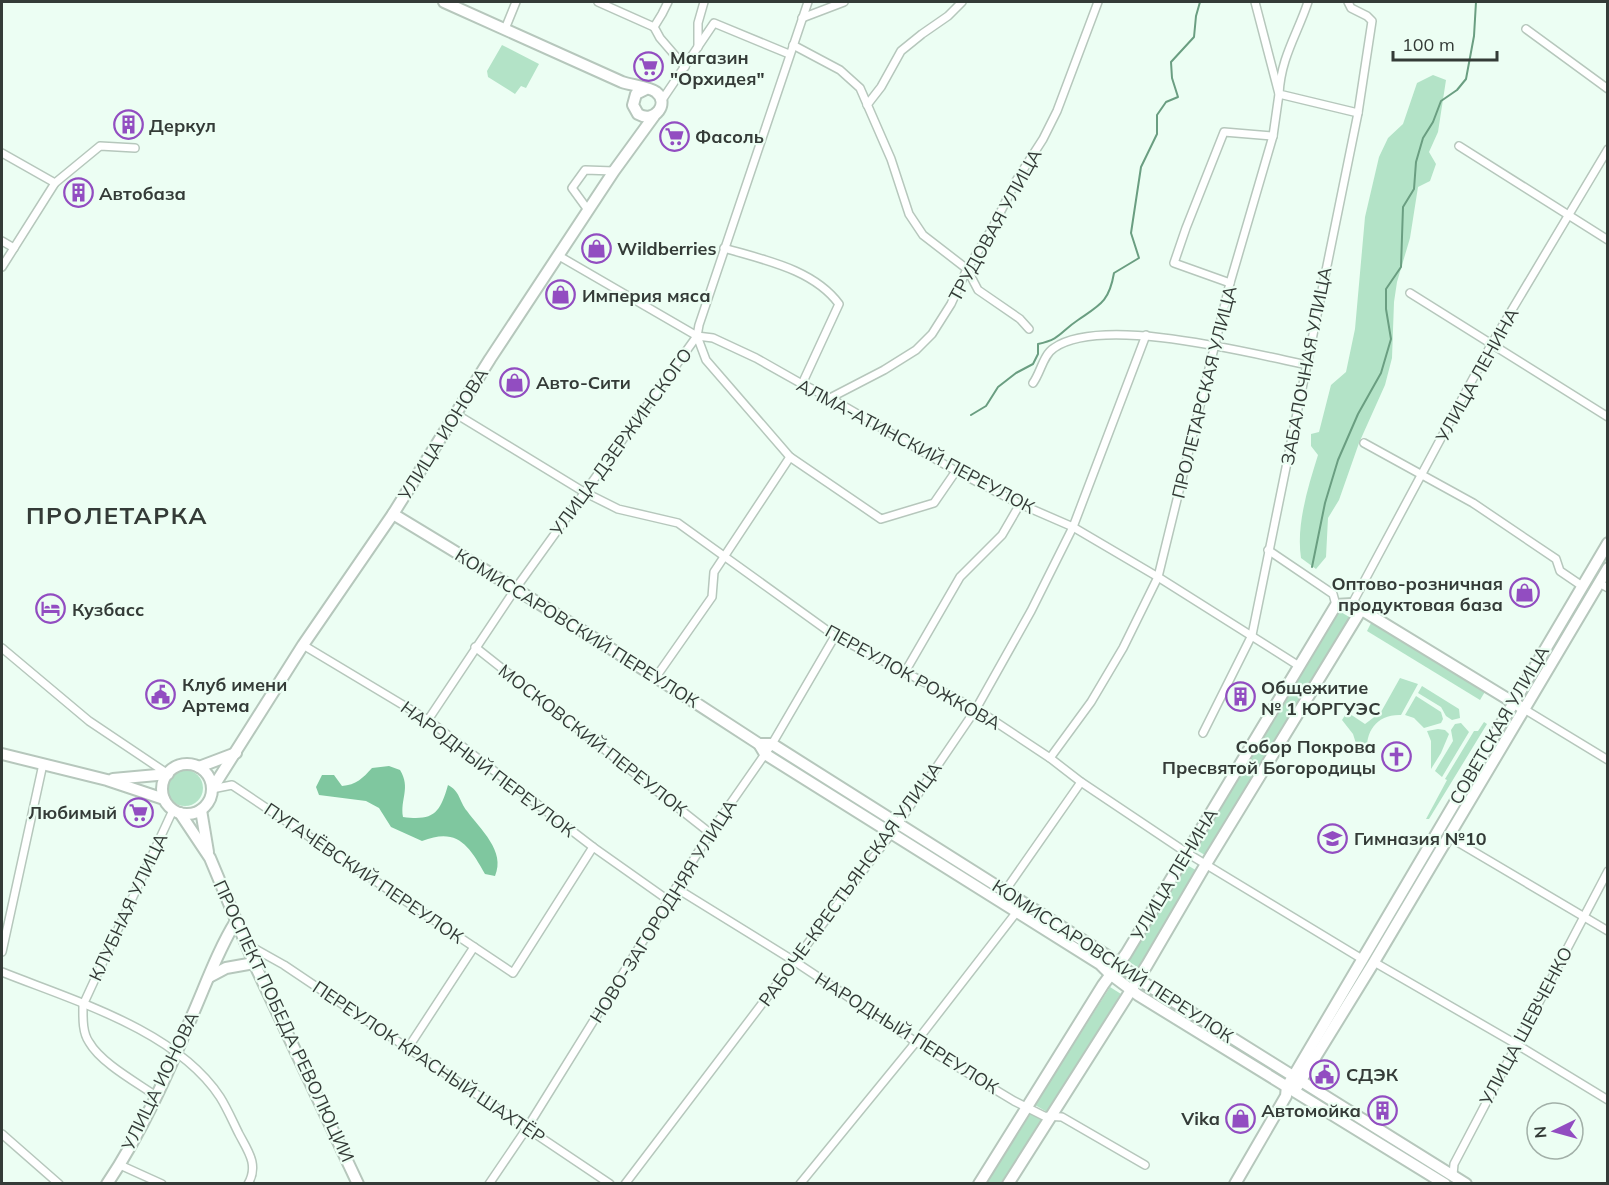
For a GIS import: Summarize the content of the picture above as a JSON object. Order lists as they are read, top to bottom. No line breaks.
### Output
{"streets":{"main road":["УЛИЦА ЛЕНИНА","УЛИЦА ИОНОВА","КОМИССАРОВСКИЙ ПЕРЕУЛОК","СОВЕТСКАЯ УЛИЦА","ПРОСПЕКТ ПОБЕДА РЕВОЛЮЦИИ"],"street":["ТРУДОВАЯ УЛИЦА","ЗАБАЛОЧНАЯ УЛИЦА","ПРОЛЕТАРСКАЯ УЛИЦА","УЛИЦА ДЗЕРЖИНСКОГО","АЛМА-АТИНСКИЙ ПЕРЕУЛОК","ПЕРЕУЛОК РОЖКОВА","МОСКОВСКИЙ ПЕРЕУЛОК","НАРОДНЫЙ ПЕРЕУЛОК","ПУГАЧЁВСКИЙ ПЕРЕУЛОК","РАБОЧЕ-КРЕСТЬЯНСКАЯ УЛИЦА","КЛУБНАЯ УЛИЦА","НОВО-ЗАГОРОДНЯЯ УЛИЦА","УЛИЦА ШЕВЧЕНКО","ПЕРЕУЛОК КРАСНЫЙ ШАХТЁР"]},"crossings":[["ТРУДОВАЯ УЛИЦА","АЛМА-АТИНСКИЙ ПЕРЕУЛОК"],["ЗАБАЛОЧНАЯ УЛИЦА","АЛМА-АТИНСКИЙ ПЕРЕУЛОК"],["УЛИЦА ЛЕНИНА","АЛМА-АТИНСКИЙ ПЕРЕУЛОК"],["УЛИЦА ЛЕНИНА","КОМИССАРОВСКИЙ ПЕРЕУЛОК"],["УЛИЦА ЛЕНИНА","ПЕРЕУЛОК РОЖКОВА"],["УЛИЦА ЛЕНИНА","НАРОДНЫЙ ПЕРЕУЛОК"],["ПРОЛЕТАРСКАЯ УЛИЦА","АЛМА-АТИНСКИЙ ПЕРЕУЛОК"],["ПРОЛЕТАРСКАЯ УЛИЦА","ПЕРЕУЛОК РОЖКОВА"],["УЛИЦА ИОНОВА","АЛМА-АТИНСКИЙ ПЕРЕУЛОК"],["УЛИЦА ИОНОВА","КОМИССАРОВСКИЙ ПЕРЕУЛОК"],["УЛИЦА ИОНОВА","ПЕРЕУЛОК РОЖКОВА"],["УЛИЦА ИОНОВА","НАРОДНЫЙ ПЕРЕУЛОК"],["УЛИЦА ИОНОВА","ПУГАЧЁВСКИЙ ПЕРЕУЛОК"],["УЛИЦА ИОНОВА","КЛУБНАЯ УЛИЦА"],["УЛИЦА ИОНОВА","ПРОСПЕКТ ПОБЕДА РЕВОЛЮЦИИ"],["УЛИЦА ДЗЕРЖИНСКОГО","АЛМА-АТИНСКИЙ ПЕРЕУЛОК"],["УЛИЦА ДЗЕРЖИНСКОГО","КОМИССАРОВСКИЙ ПЕРЕУЛОК"],["УЛИЦА ДЗЕРЖИНСКОГО","ПЕРЕУЛОК РОЖКОВА"],["УЛИЦА ДЗЕРЖИНСКОГО","МОСКОВСКИЙ ПЕРЕУЛОК"],["УЛИЦА ДЗЕРЖИНСКОГО","НАРОДНЫЙ ПЕРЕУЛОК"],["АЛМА-АТИНСКИЙ ПЕРЕУЛОК","РАБОЧЕ-КРЕСТЬЯНСКАЯ УЛИЦА"],["КОМИССАРОВСКИЙ ПЕРЕУЛОК","СОВЕТСКАЯ УЛИЦА"],["КОМИССАРОВСКИЙ ПЕРЕУЛОК","РАБОЧЕ-КРЕСТЬЯНСКАЯ УЛИЦА"],["КОМИССАРОВСКИЙ ПЕРЕУЛОК","НОВО-ЗАГОРОДНЯЯ УЛИЦА"],["КОМИССАРОВСКИЙ ПЕРЕУЛОК","УЛИЦА ШЕВЧЕНКО"],["ПЕРЕУЛОК РОЖКОВА","СОВЕТСКАЯ УЛИЦА"],["ПЕРЕУЛОК РОЖКОВА","РАБОЧЕ-КРЕСТЬЯНСКАЯ УЛИЦА"],["ПЕРЕУЛОК РОЖКОВА","НОВО-ЗАГОРОДНЯЯ УЛИЦА"],["МОСКОВСКИЙ ПЕРЕУЛОК","НОВО-ЗАГОРОДНЯЯ УЛИЦА"],["НАРОДНЫЙ ПЕРЕУЛОК","ПУГАЧЁВСКИЙ ПЕРЕУЛОК"],["НАРОДНЫЙ ПЕРЕУЛОК","РАБОЧЕ-КРЕСТЬЯНСКАЯ УЛИЦА"],["НАРОДНЫЙ ПЕРЕУЛОК","НОВО-ЗАГОРОДНЯЯ УЛИЦА"],["ПУГАЧЁВСКИЙ ПЕРЕУЛОК","КЛУБНАЯ УЛИЦА"],["ПУГАЧЁВСКИЙ ПЕРЕУЛОК","ПРОСПЕКТ ПОБЕДА РЕВОЛЮЦИИ"],["КЛУБНАЯ УЛИЦА","ПРОСПЕКТ ПОБЕДА РЕВОЛЮЦИИ"],["НОВО-ЗАГОРОДНЯЯ УЛИЦА","ПЕРЕУЛОК КРАСНЫЙ ШАХТЁР"],["ПРОСПЕКТ ПОБЕДА РЕВОЛЮЦИИ","ПЕРЕУЛОК КРАСНЫЙ ШАХТЁР"]],"districts":["ПРОЛЕТАРКА"],"places":{"supermarket":["Магазин \"Орхидея\"","Фасоль","Любимый"],"building":["Деркул","Автобаза","Общежитие № 1 ЮРГУЭС","Автомойка"],"shop":["Wildberries","Империя мяса","Авто-Сити","Оптово-розничная продуктовая база","Vika"],"hotel":["Кузбасс"],"public building":["Клуб имени Артема","СДЭК"],"church":["Собор Покрова Пресвятой Богородицы"],"school or university":["Гимназия №10"]},"scale_bar":"100 m","north":"left"}
